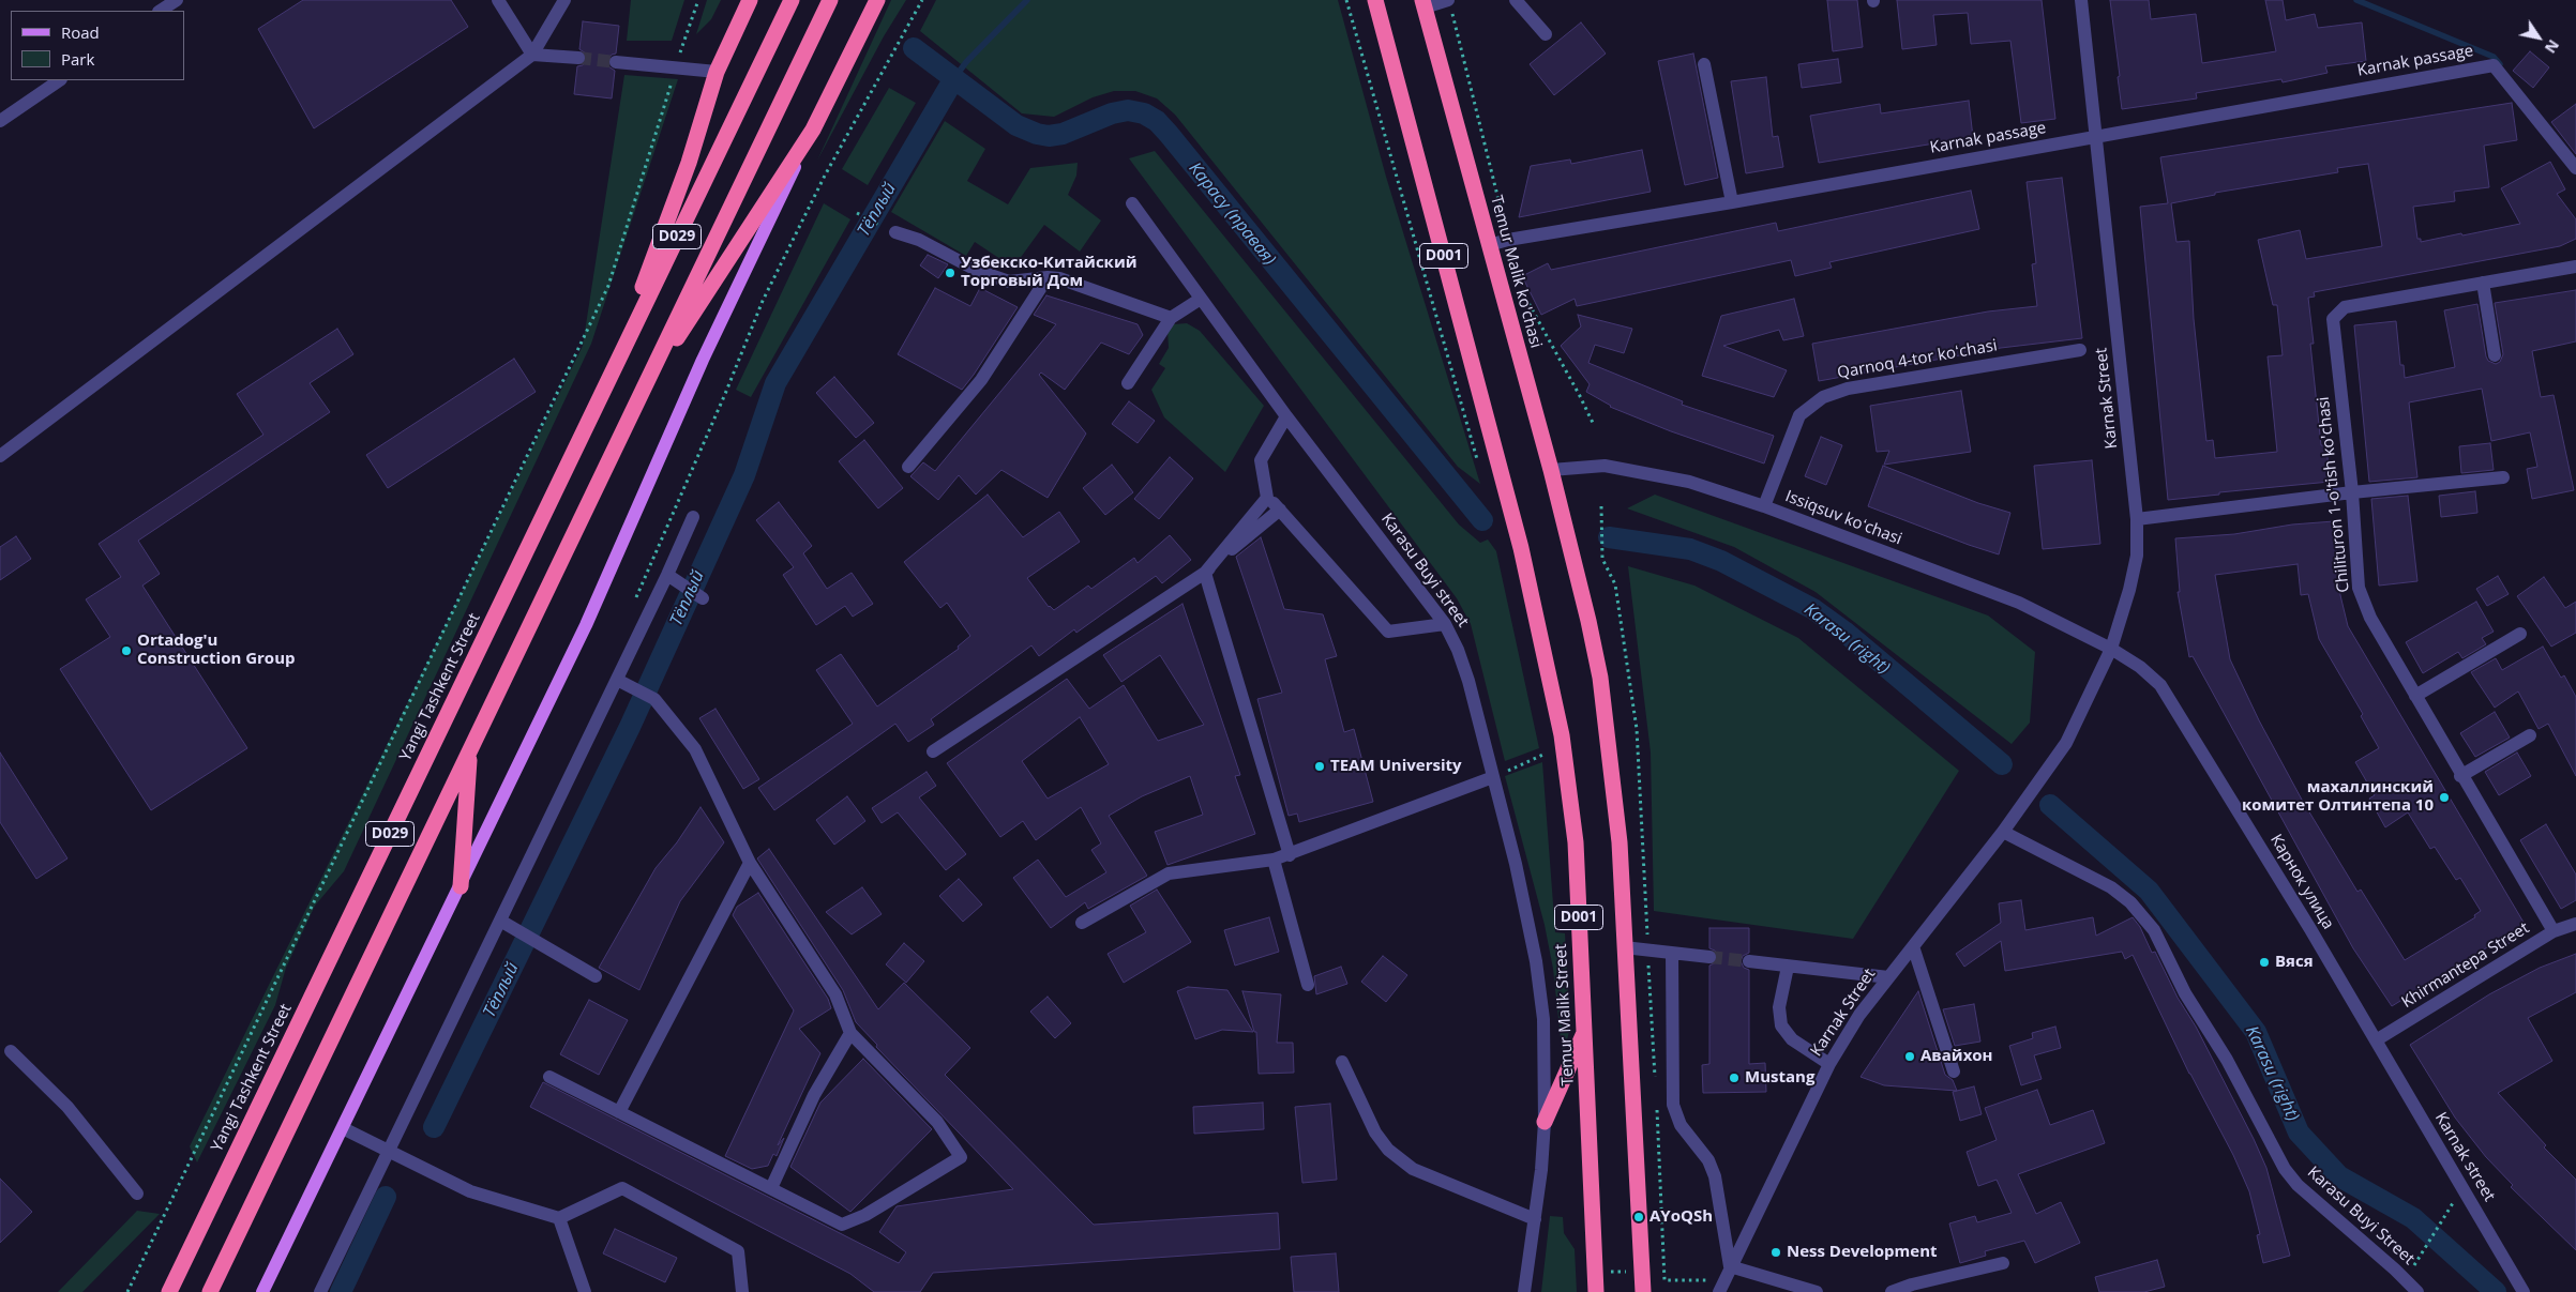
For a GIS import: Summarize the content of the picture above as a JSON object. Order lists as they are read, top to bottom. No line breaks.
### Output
{"streets":{"highway":["D029","D001","Temur Malik ko'chasi","Yangi Tashkent Street","Temur Malik Street"],"street":["Karnak passage","Qarnoq 4-tor koʻchasi","Karnak Street","Chilituron 1-o'tish ko'chasi","Issiqsuv koʻchasi","Karasu Buyi street","Карнок улица","Khirmantepa Street","Karnak street","Karasu Buyi Street"]},"crossings":[["Karnak passage","Temur Malik ko'chasi"],["Karnak passage","Karnak Street"],["D001","Temur Malik ko'chasi"],["Temur Malik ko'chasi","Issiqsuv koʻchasi"],["Qarnoq 4-tor koʻchasi","Issiqsuv koʻchasi"],["Karnak Street","Issiqsuv koʻchasi"],["Karnak Street","Карнок улица"],["Karnak Street","Karasu Buyi Street"],["Chilituron 1-o'tish ko'chasi","Khirmantepa Street"],["Issiqsuv koʻchasi","Карнок улица"],["Карнок улица","Khirmantepa Street"],["Карнок улица","Karnak street"],["Khirmantepa Street","Karnak street"]],"water":["Тёплый","Карасу (правая)","Karasu (right)"],"places":["Узбекско-Китайский Торговый Дом","Ortadog'u Construction Group","TEAM University","махаллинский комитет Олтинтепа 10","Вяся","Авайхон","Mustang","AYoQSh","Ness Development"],"legend":["Road","Park"],"north":"bottom right"}
